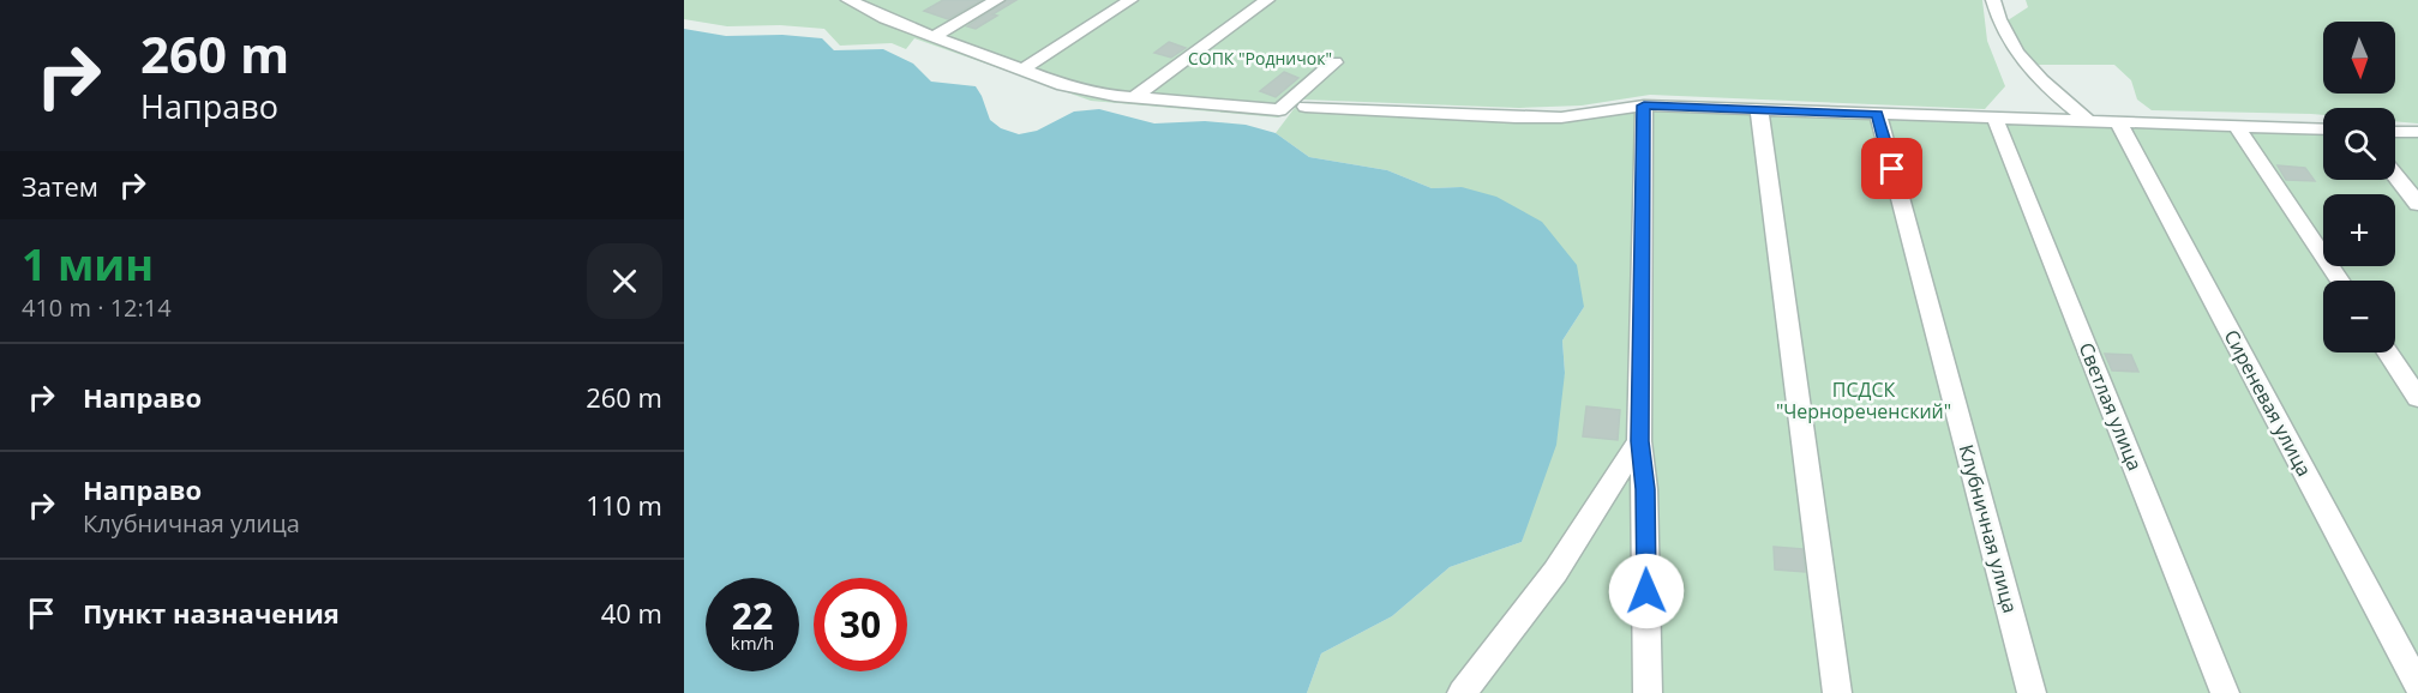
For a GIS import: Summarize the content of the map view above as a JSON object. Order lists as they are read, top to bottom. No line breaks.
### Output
{"streets":{"street":["Сиреневая улица","Светлая улица","Клубничная улица"]},"parks":["СОПК \"Родничок\"","ПСДСК \"Чернореченский\""],"north":"bottom","page":{"turn":["260 m","Направо"],"map_buttons":["+","−"],"then":"Затем","heading":["1 мин","410 m · 12:14"],"list":[{"name":"Направо","value":"260 m"},{"name":"Направо","note":"Клубничная улица","value":"110 m"},{"name":"Пункт назначения","value":"40 m"}],"speed":"22 km/h","limit":"30"}}
